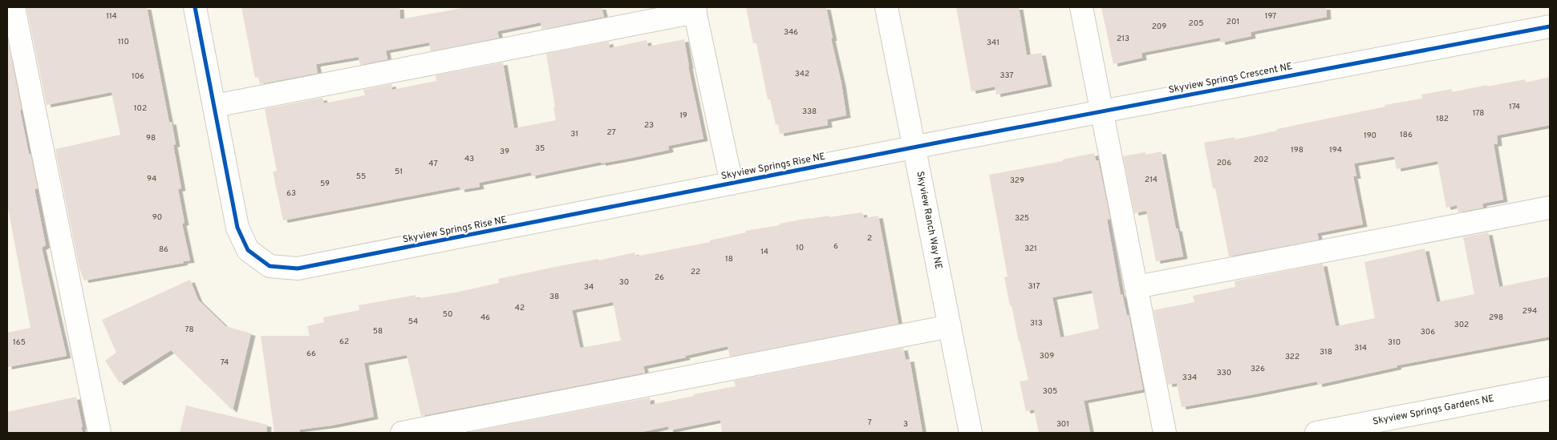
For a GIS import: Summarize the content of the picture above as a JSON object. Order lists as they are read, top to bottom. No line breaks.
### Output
{"streets":{"street":["Skyview Springs Crescent NE","Skyview Springs Rise NE","Skyview Ranch Way NE","Skyview Springs Gardens NE"]},"crossings":[["Skyview Springs Crescent NE","Skyview Springs Rise NE"],["Skyview Springs Crescent NE","Skyview Ranch Way NE"],["Skyview Springs Rise NE","Skyview Ranch Way NE"]],"house_numbers":["114","197","201","205","209","346","213","110","341","342","337","106","174","102","338","178","19","182","23","27","31","186","190","98","35","198","194","39","43","202","206","47","51","55","94","214","329","59","63","90","325","2","6","10","321","86","14","18","22","26","30","317","34","38","42","294","50","46","298","54","313","302","78","58","306","62","165","310","314","318","66","309","322","74","326","330","334","305","7","3","301"]}
